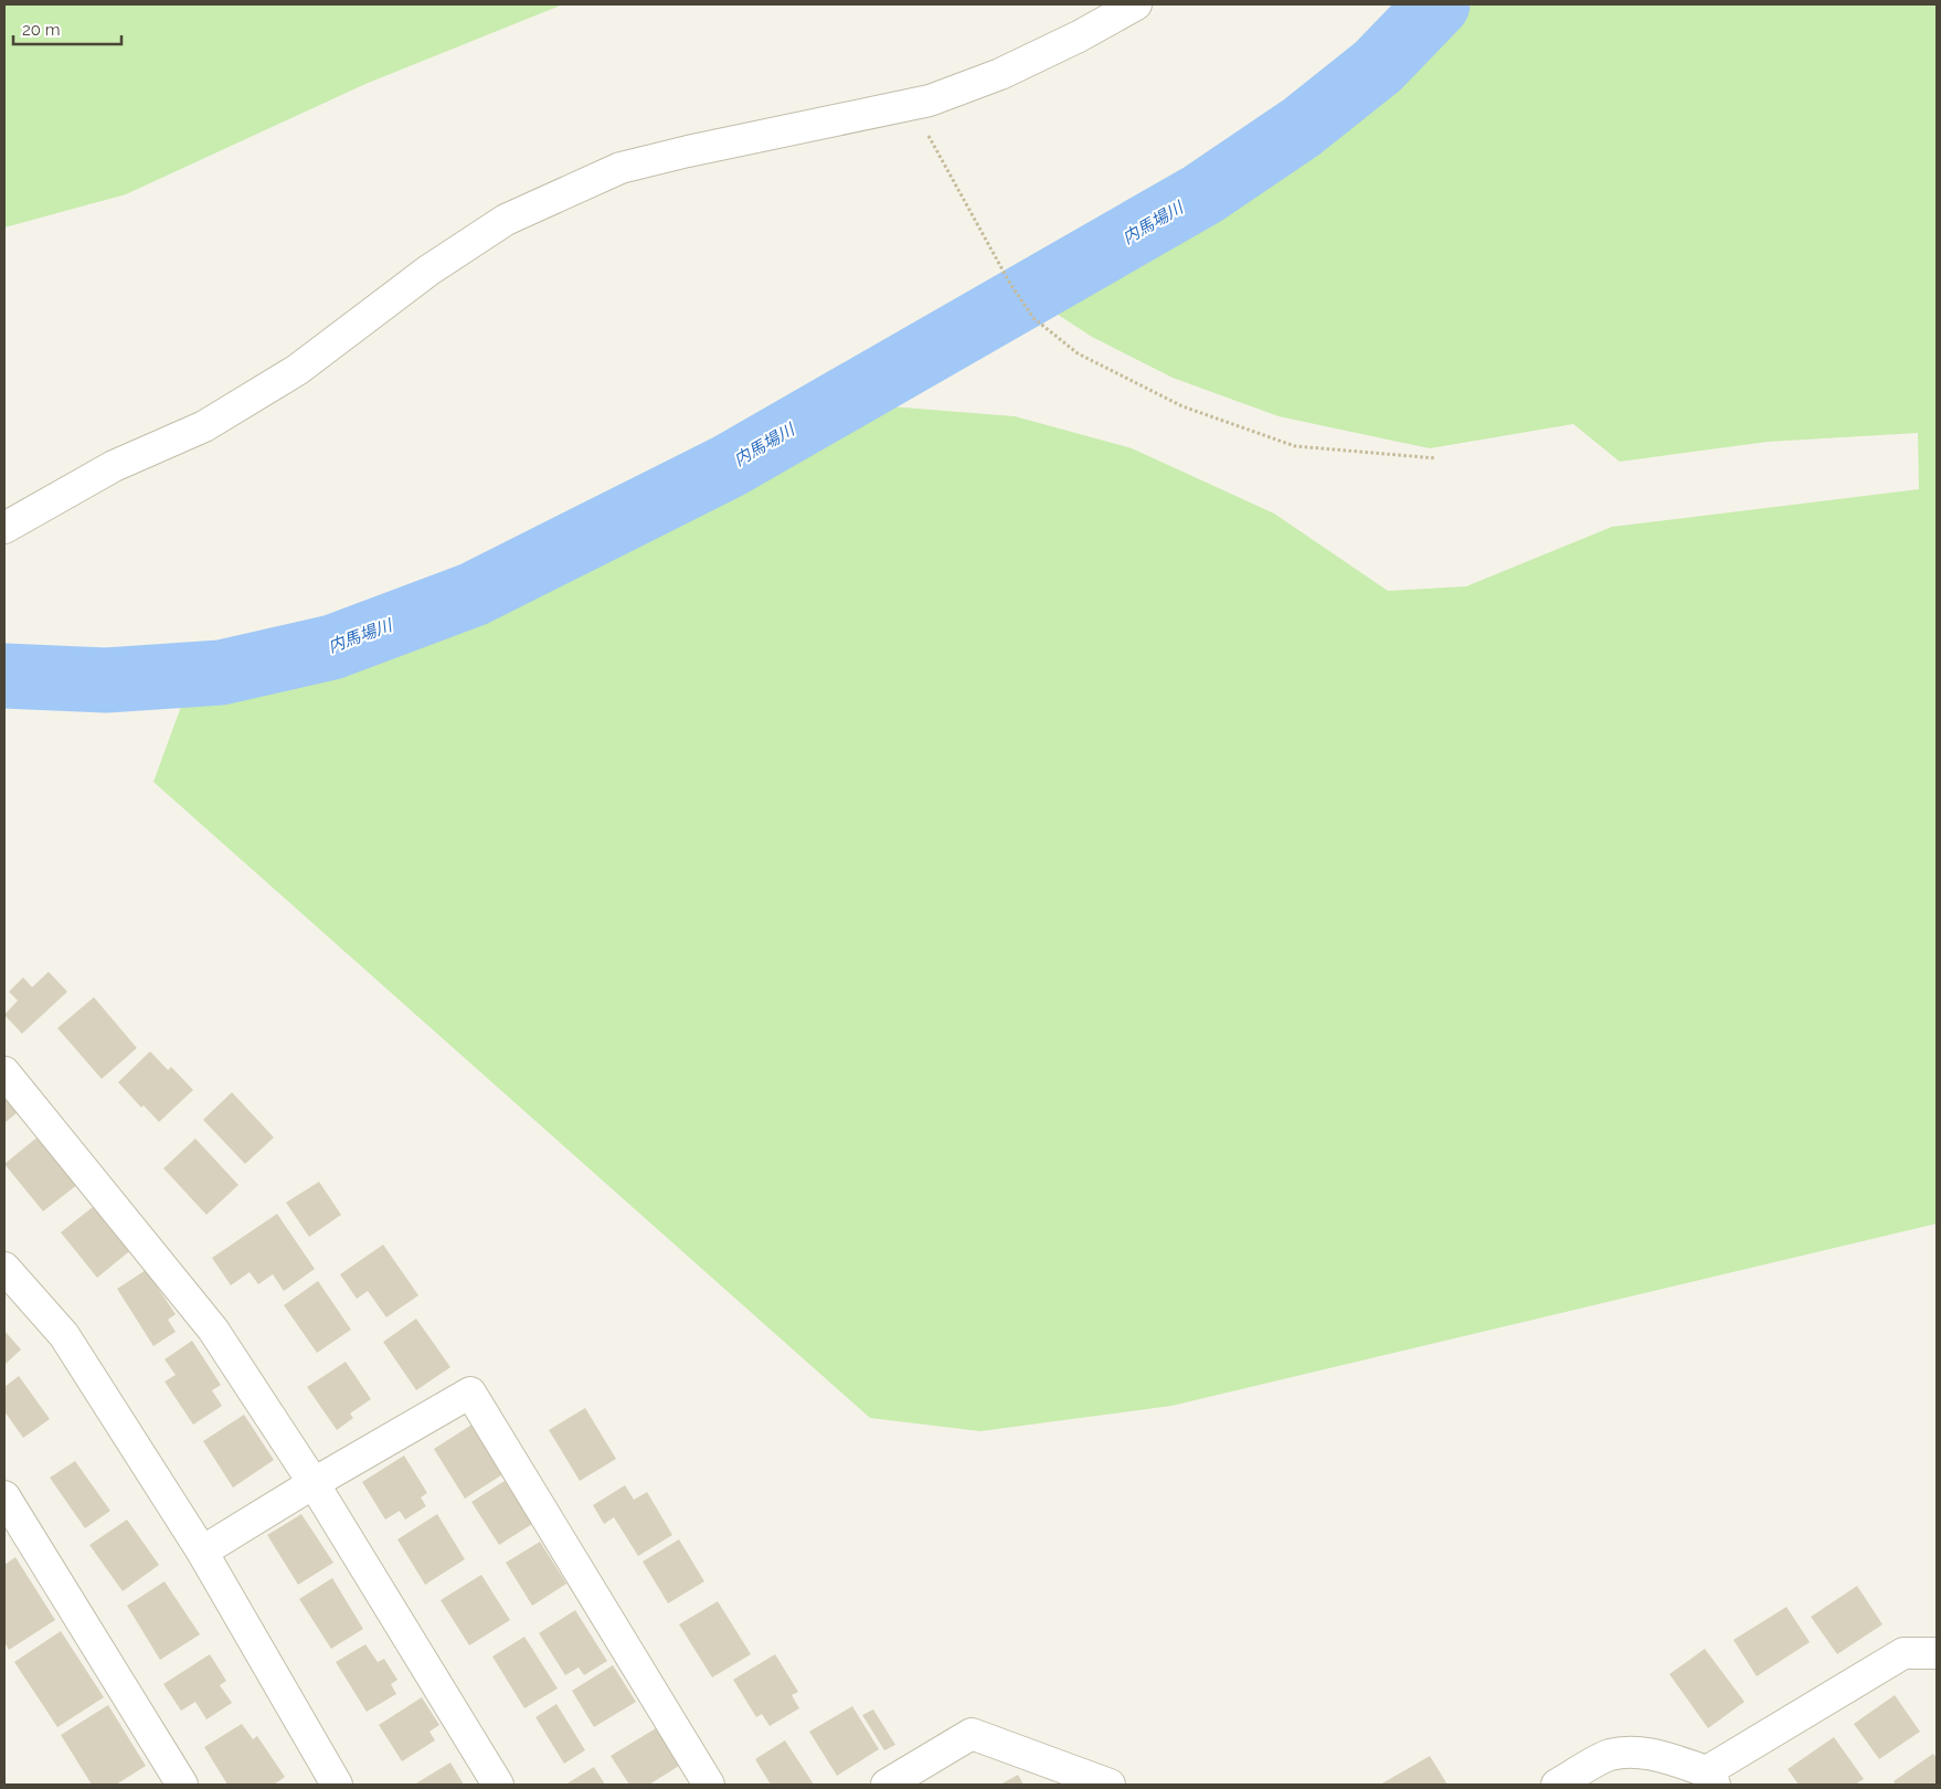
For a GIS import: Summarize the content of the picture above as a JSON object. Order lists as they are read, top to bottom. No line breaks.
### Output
{"water":["内馬場川"],"scale_bar":"20 m"}
